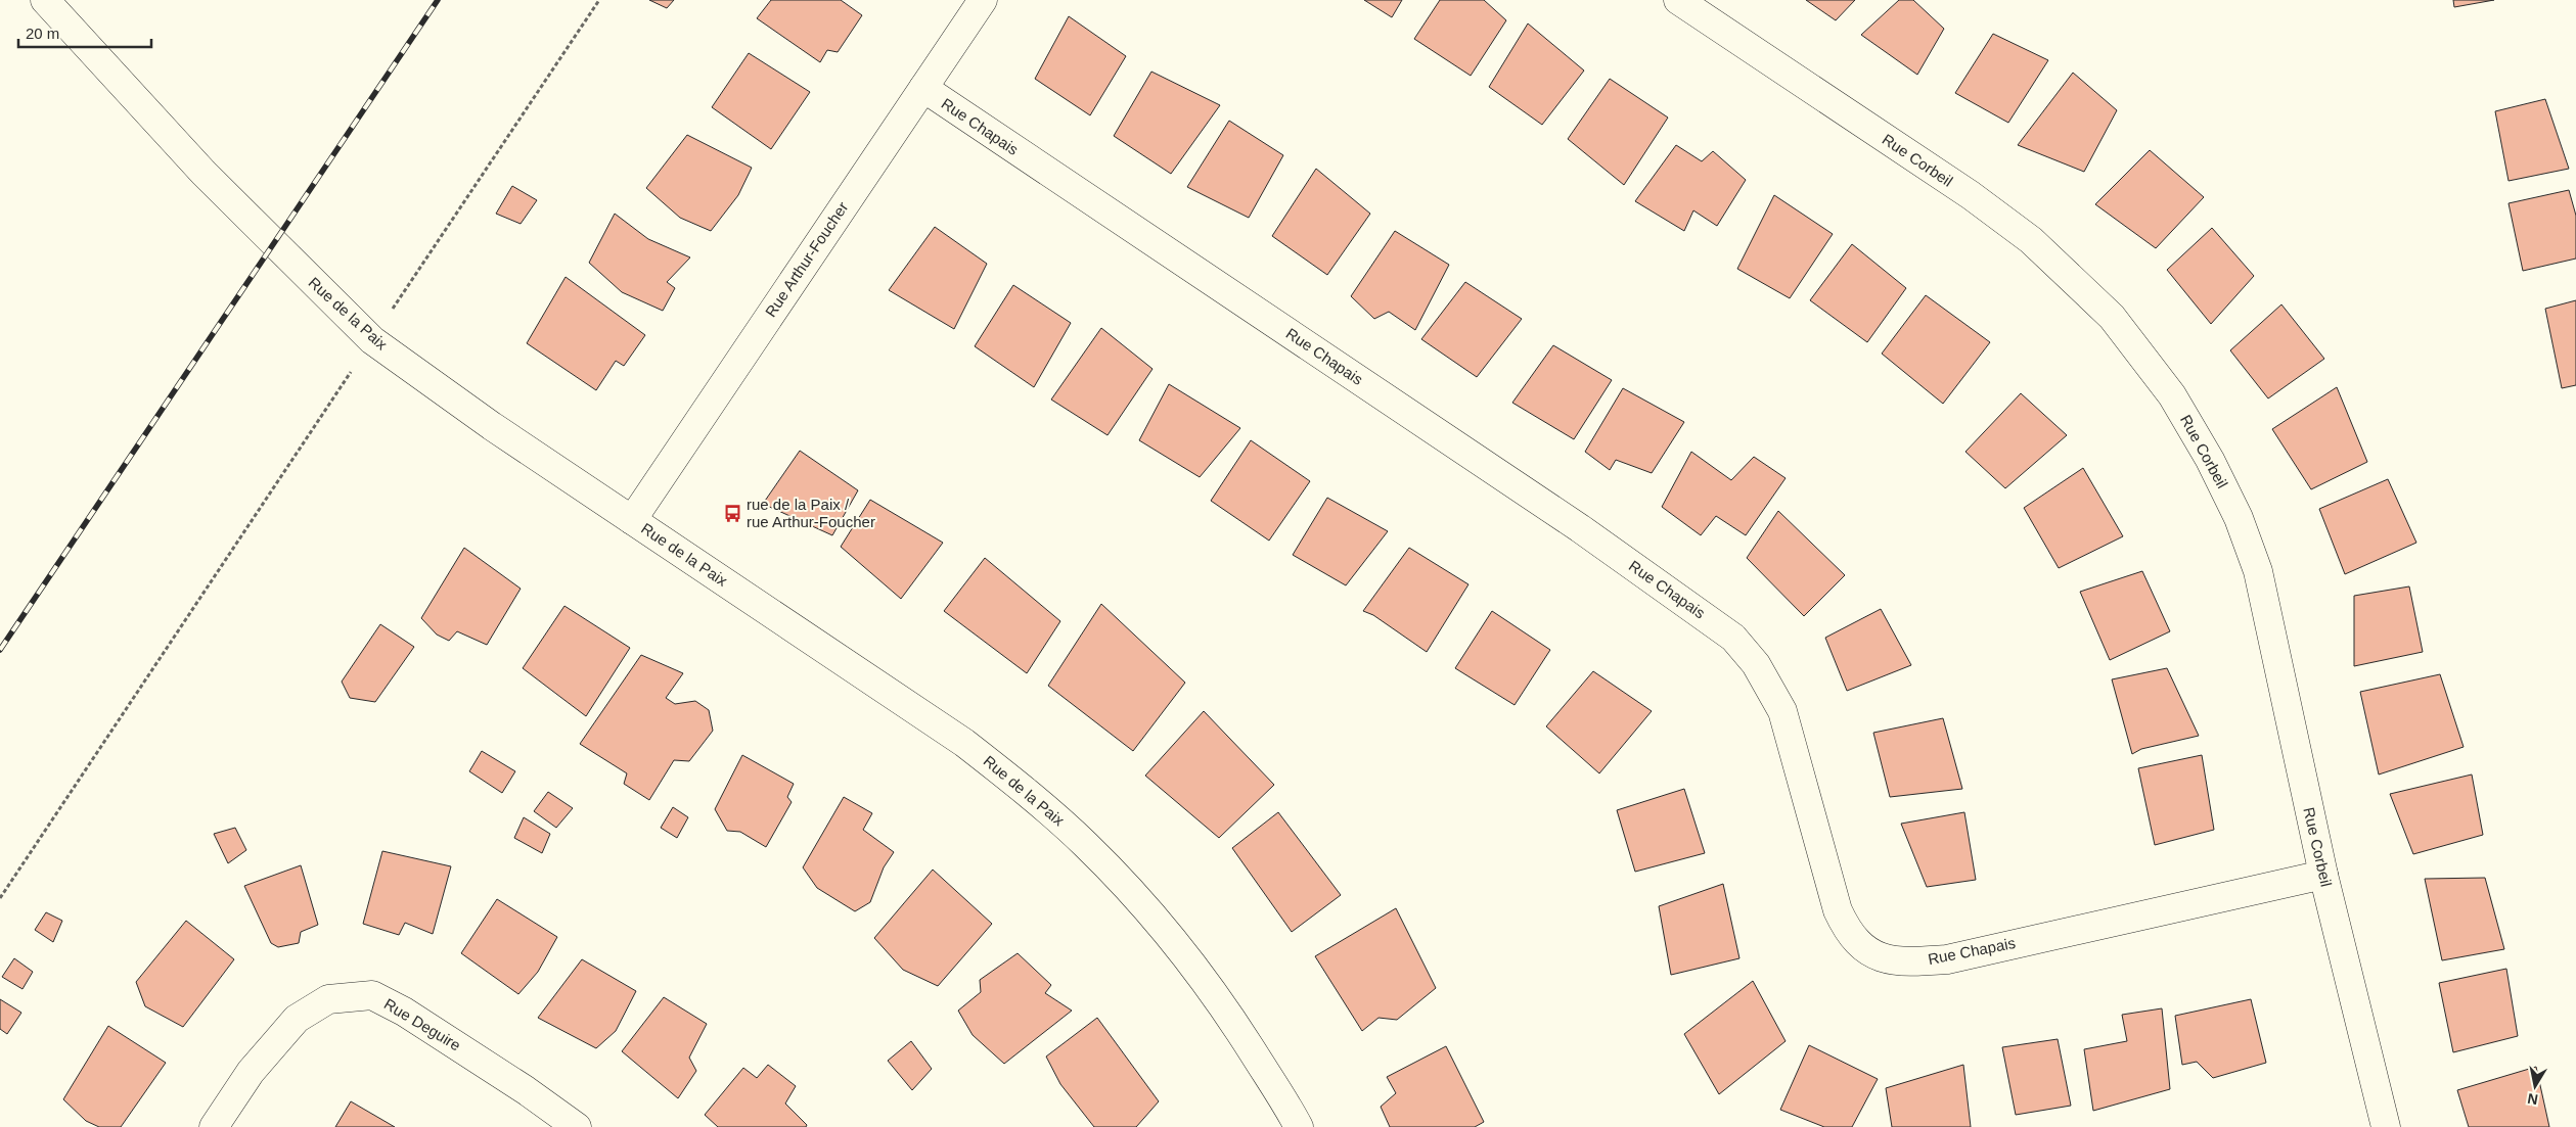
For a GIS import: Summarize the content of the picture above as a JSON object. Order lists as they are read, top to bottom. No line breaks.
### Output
{"streets":{"street":["Rue Chapais","Rue Corbeil","Rue Arthur-Foucher","Rue de la Paix","Rue Deguire"]},"crossings":[["Rue Chapais","Rue Corbeil"],["Rue Chapais","Rue Arthur-Foucher"],["Rue Arthur-Foucher","Rue de la Paix"]],"places":{"bus stop":["rue de la Paix / rue Arthur-Foucher"]},"scale_bar":"20 m","north":"bottom"}
